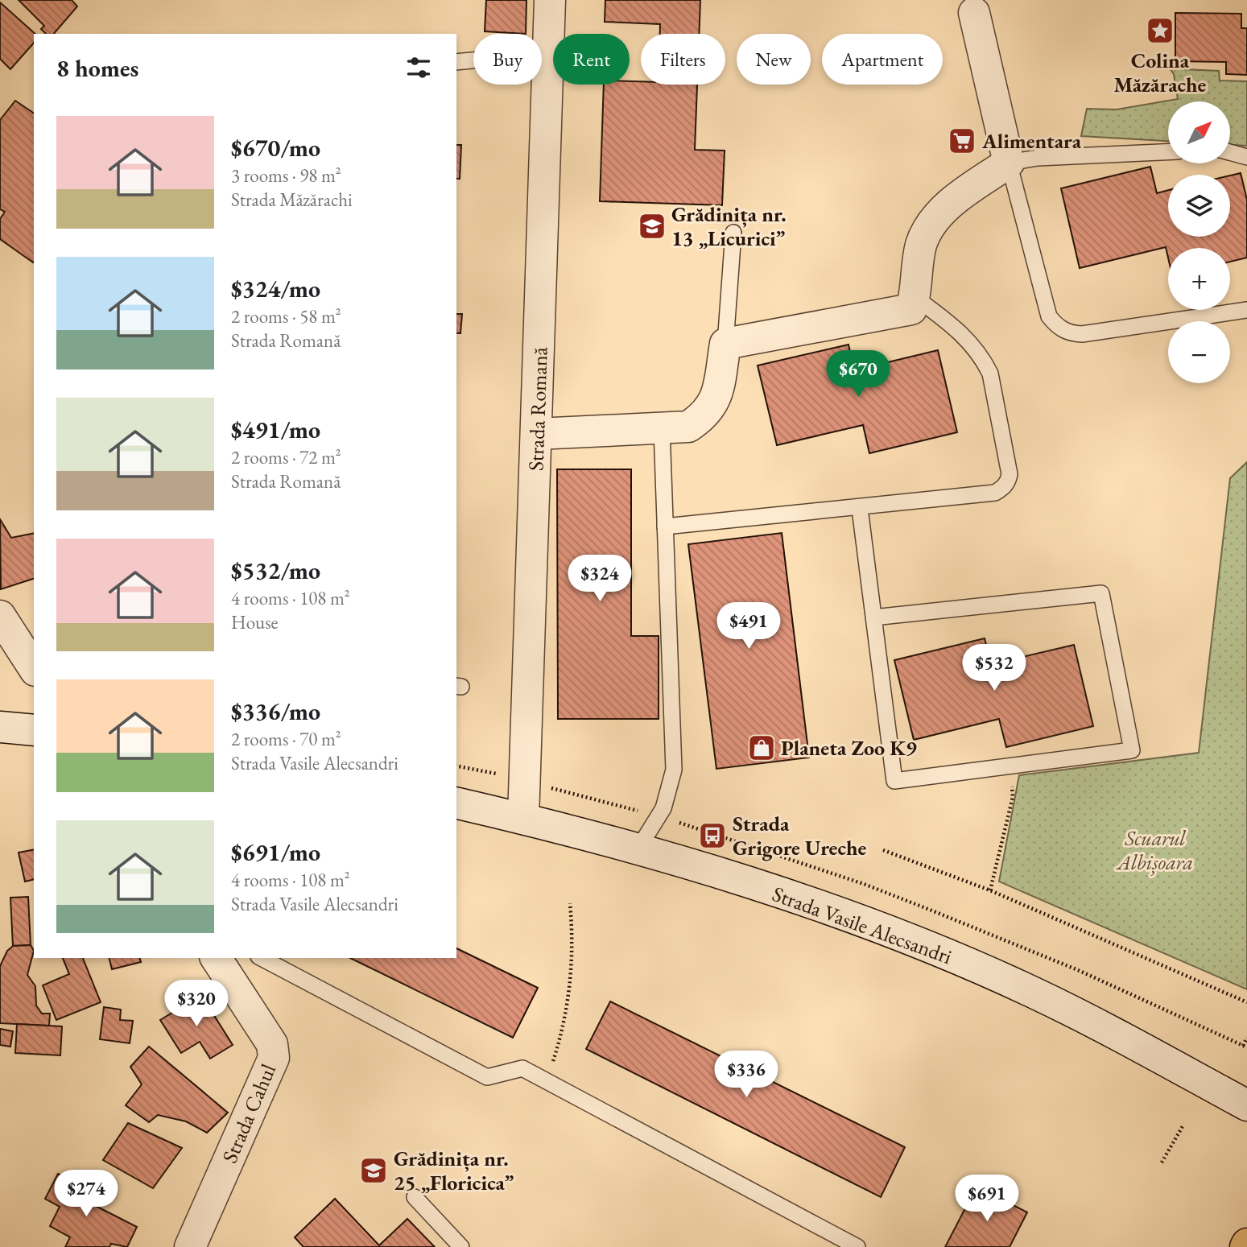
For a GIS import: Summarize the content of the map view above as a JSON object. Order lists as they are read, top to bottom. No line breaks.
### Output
{"streets":{"street":["Strada Romană","Strada Vasile Alecsandri","Strada Cahul"]},"crossings":[["Strada Romană","Strada Vasile Alecsandri"]],"parks":["Scuarul Albișoara"],"places":{"place":["Colina Măzărache"],"supermarket":["Alimentara"],"school or university":["Grădinița nr. 13 „Licurici”","Grădinița nr. 25 „Floricica”"],"shop":["Planeta Zoo K9"],"bus stop":["Strada Grigore Ureche"]},"north":"top right","page":{"chip":["Buy","Rent","Filters","New","Apartment"],"heading":"8 homes","map_buttons":["+","−"],"list":[{"name":"$670/mo","note":"3 rooms · 98 m² · Strada Măzărachi"},{"name":"$324/mo","note":"2 rooms · 58 m² · Strada Romană"},{"name":"$491/mo","note":"2 rooms · 72 m² · Strada Romană"},{"name":"$532/mo","note":"4 rooms · 108 m² · House"},{"name":"$336/mo","note":"2 rooms · 70 m² · Strada Vasile Alecsandri"},{"name":"$691/mo","note":"4 rooms · 108 m² · Strada Vasile Alecsandri"}],"price":["$670","$324","$491","$532","$320","$336","$274","$691"]}}
